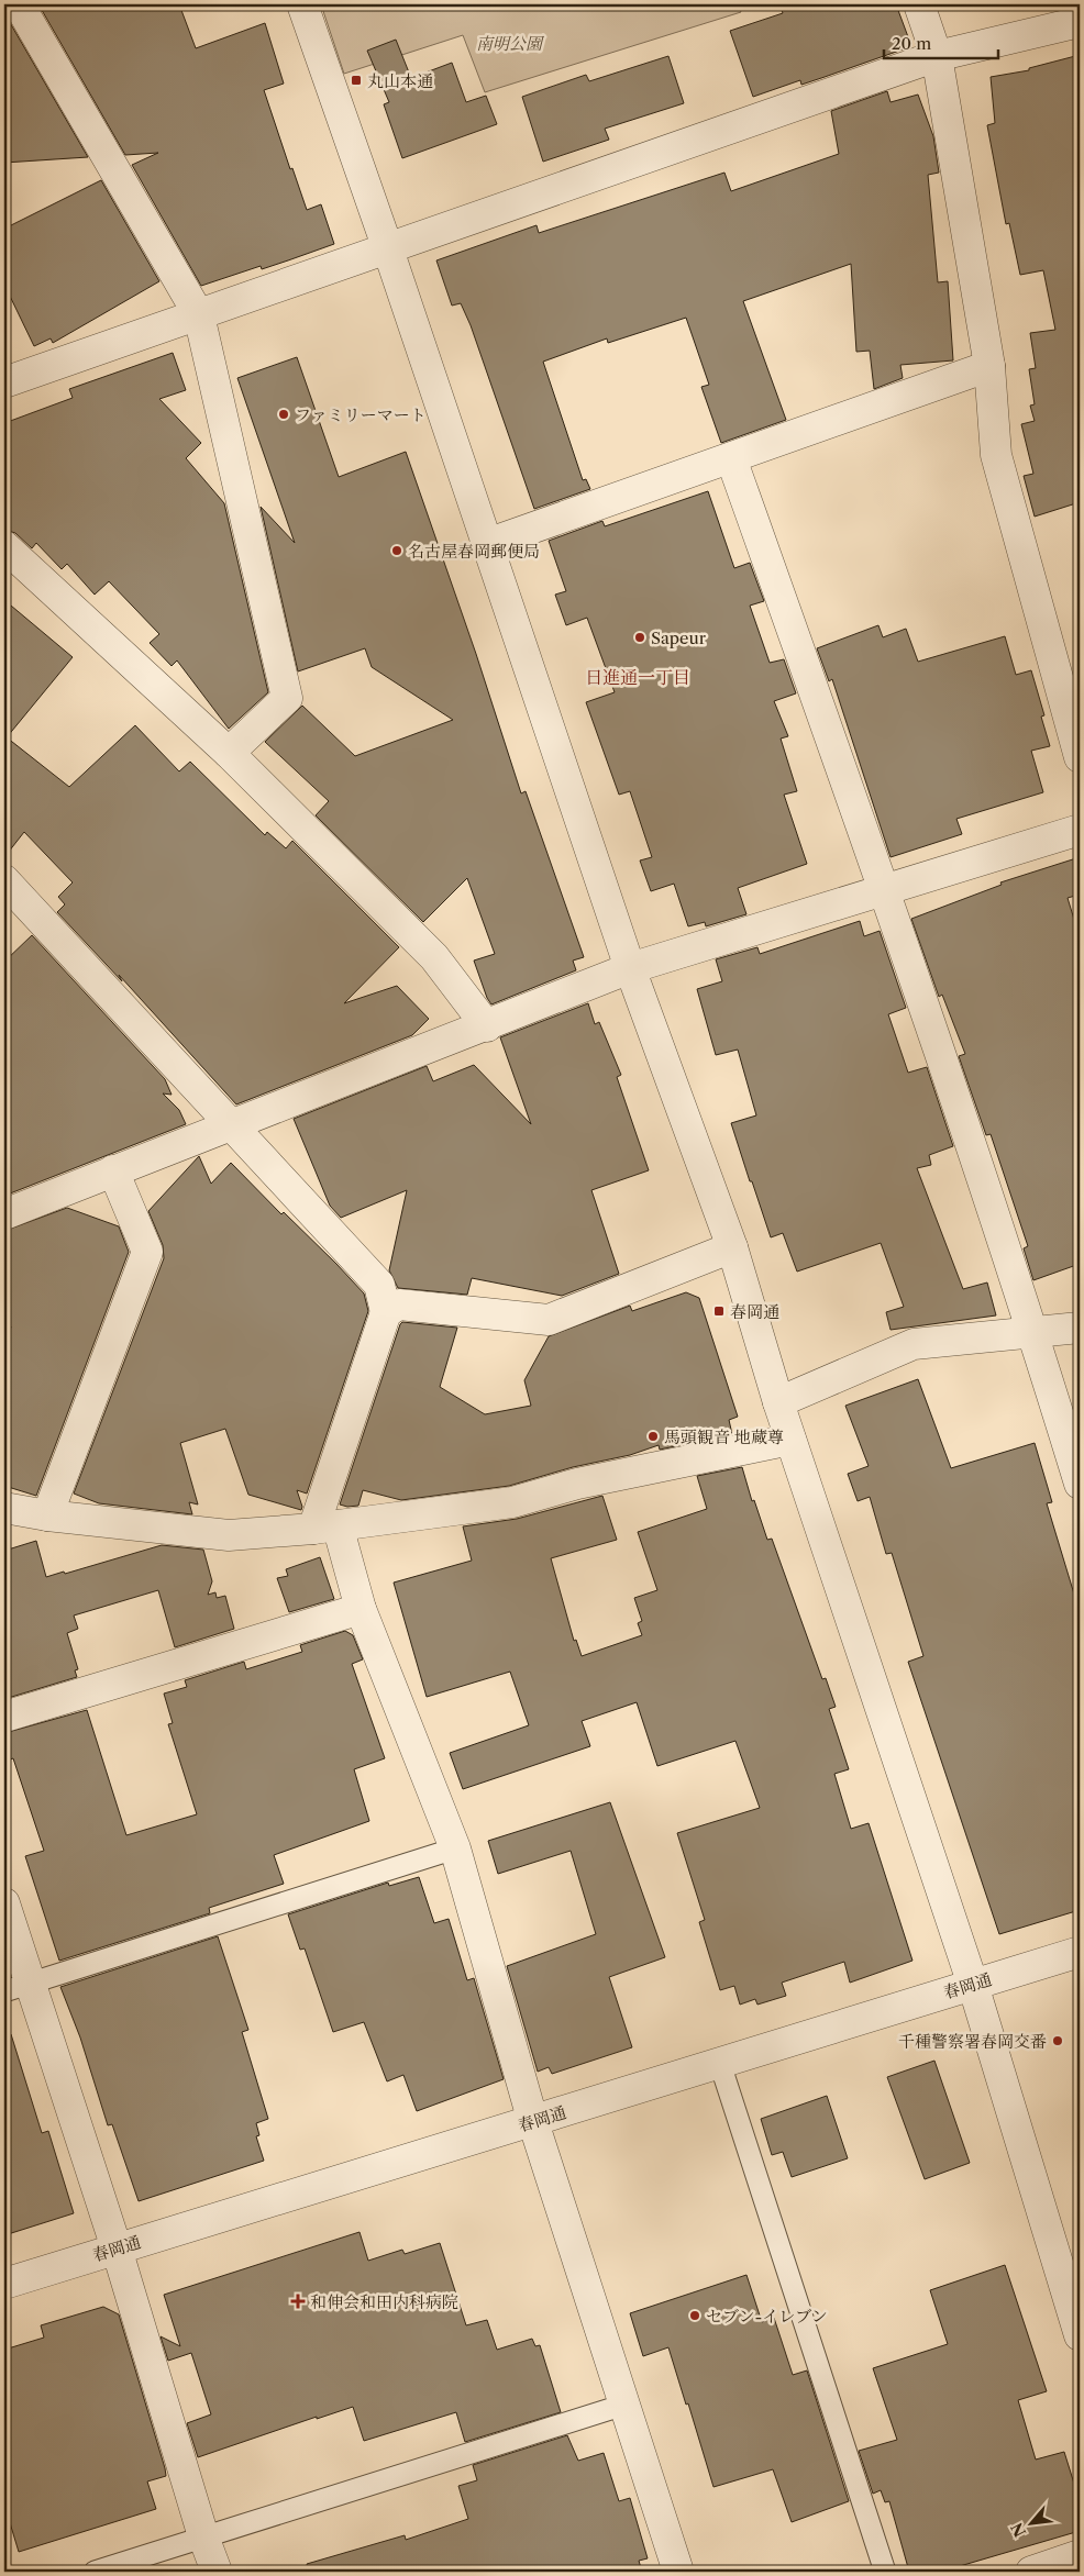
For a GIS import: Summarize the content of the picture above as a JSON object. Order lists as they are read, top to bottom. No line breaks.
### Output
{"streets":{"street":["春岡通"]},"districts":["日進通一丁目"],"parks":["南明公園"],"places":{"transit":["丸山本通","春岡通"],"other":["ファミリーマート","名古屋春岡郵便局","Sapeur","馬頭観音 地蔵尊","千種警察署春岡交番","セブン-イレブン"],"health":["和伸会和田内科病院"]},"scale_bar":"20 m","north":"bottom left"}
